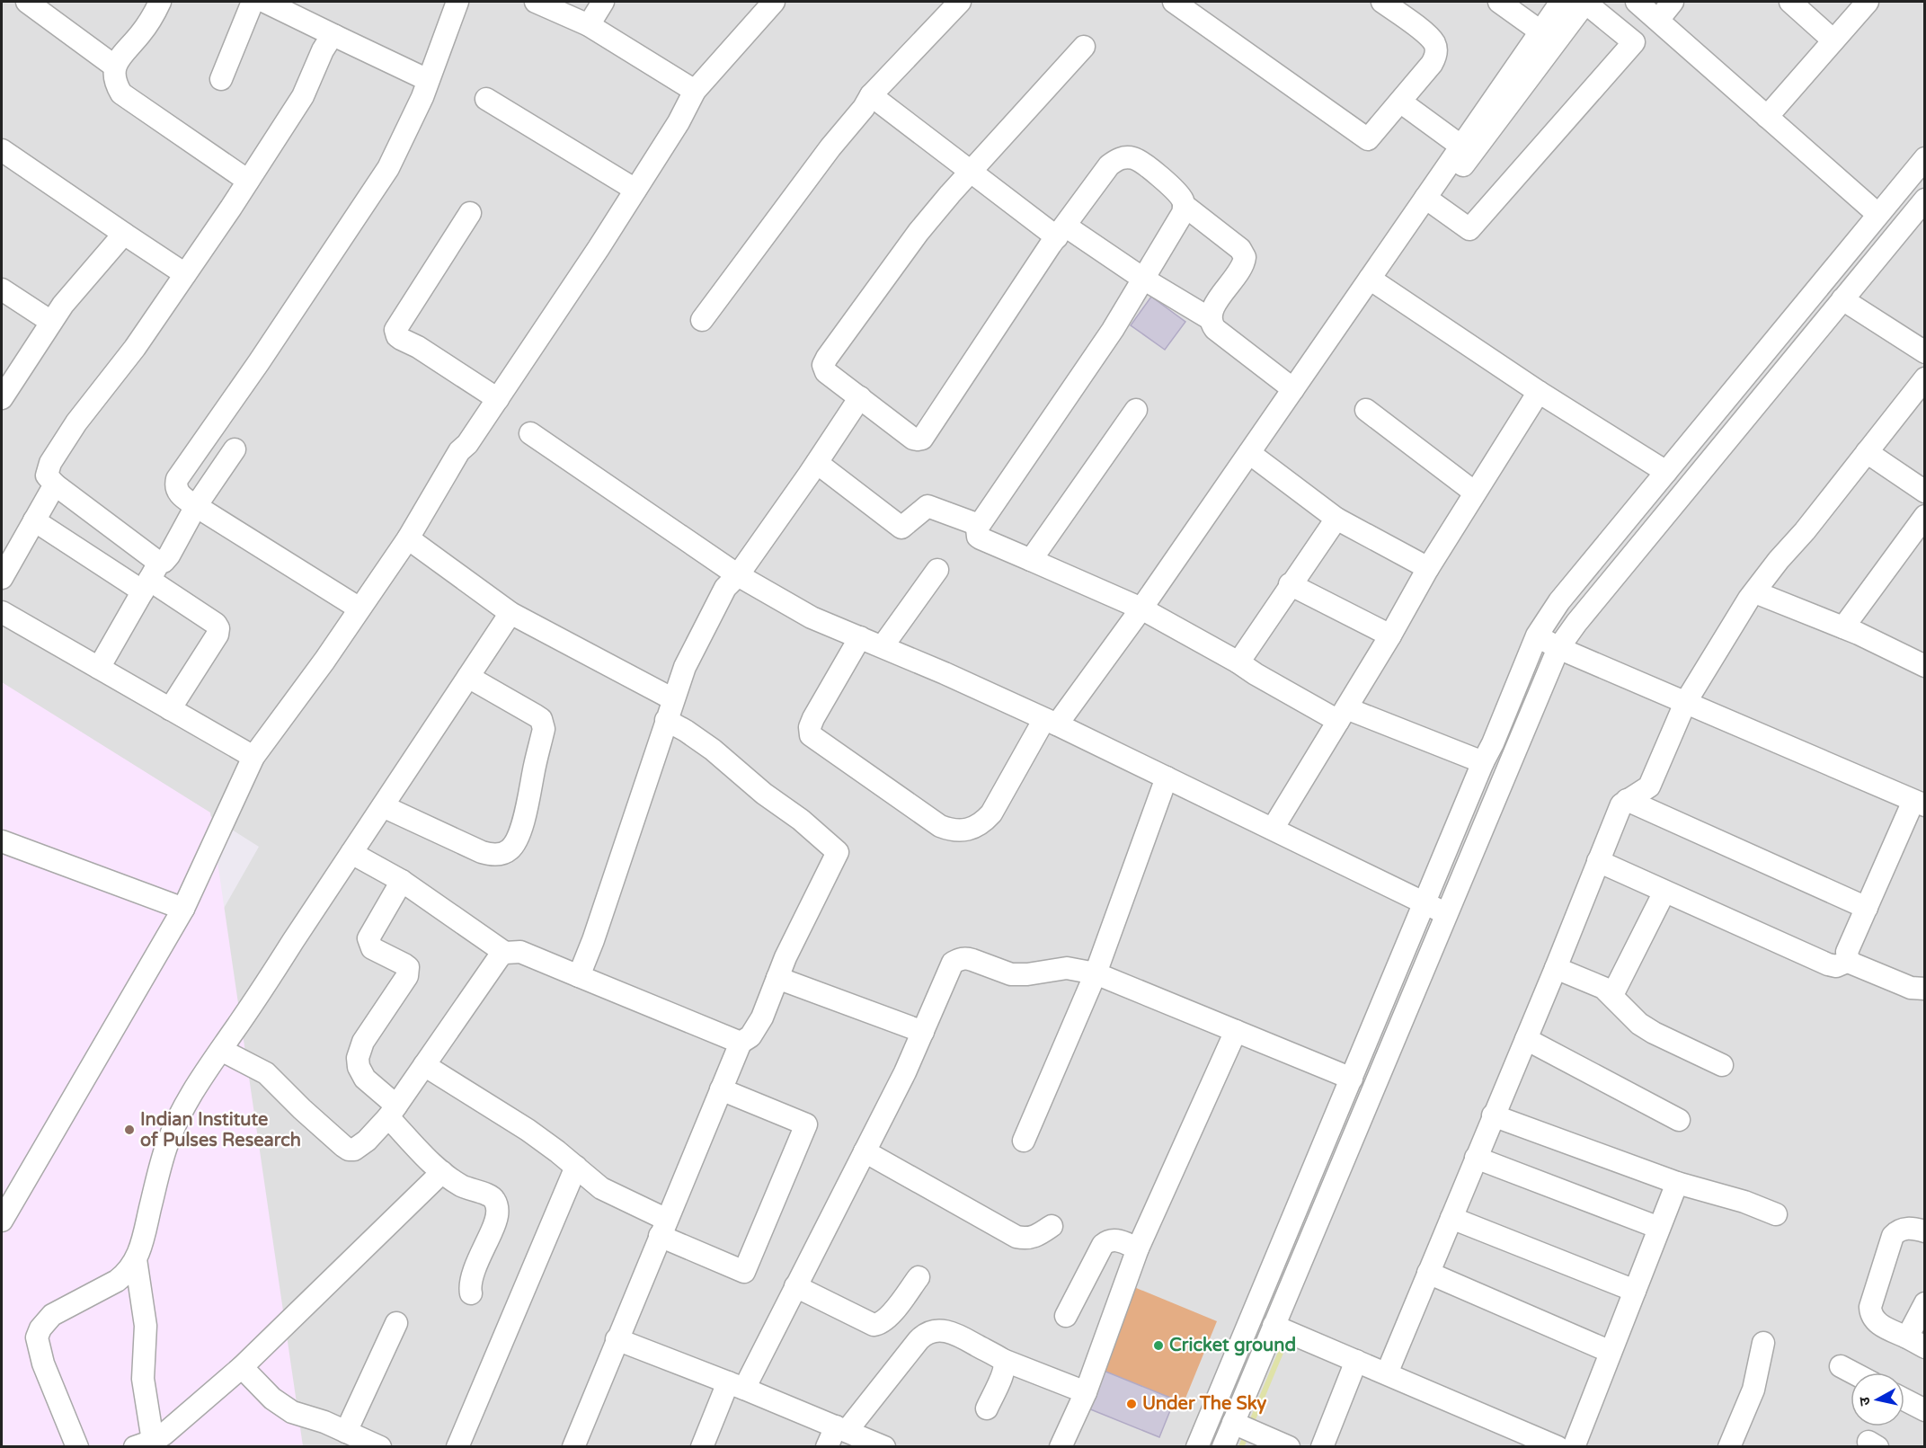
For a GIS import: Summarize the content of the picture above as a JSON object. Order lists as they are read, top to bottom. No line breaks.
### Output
{"places":["Indian Institute of Pulses Research","Cricket ground","Under The Sky"],"north":"left"}
